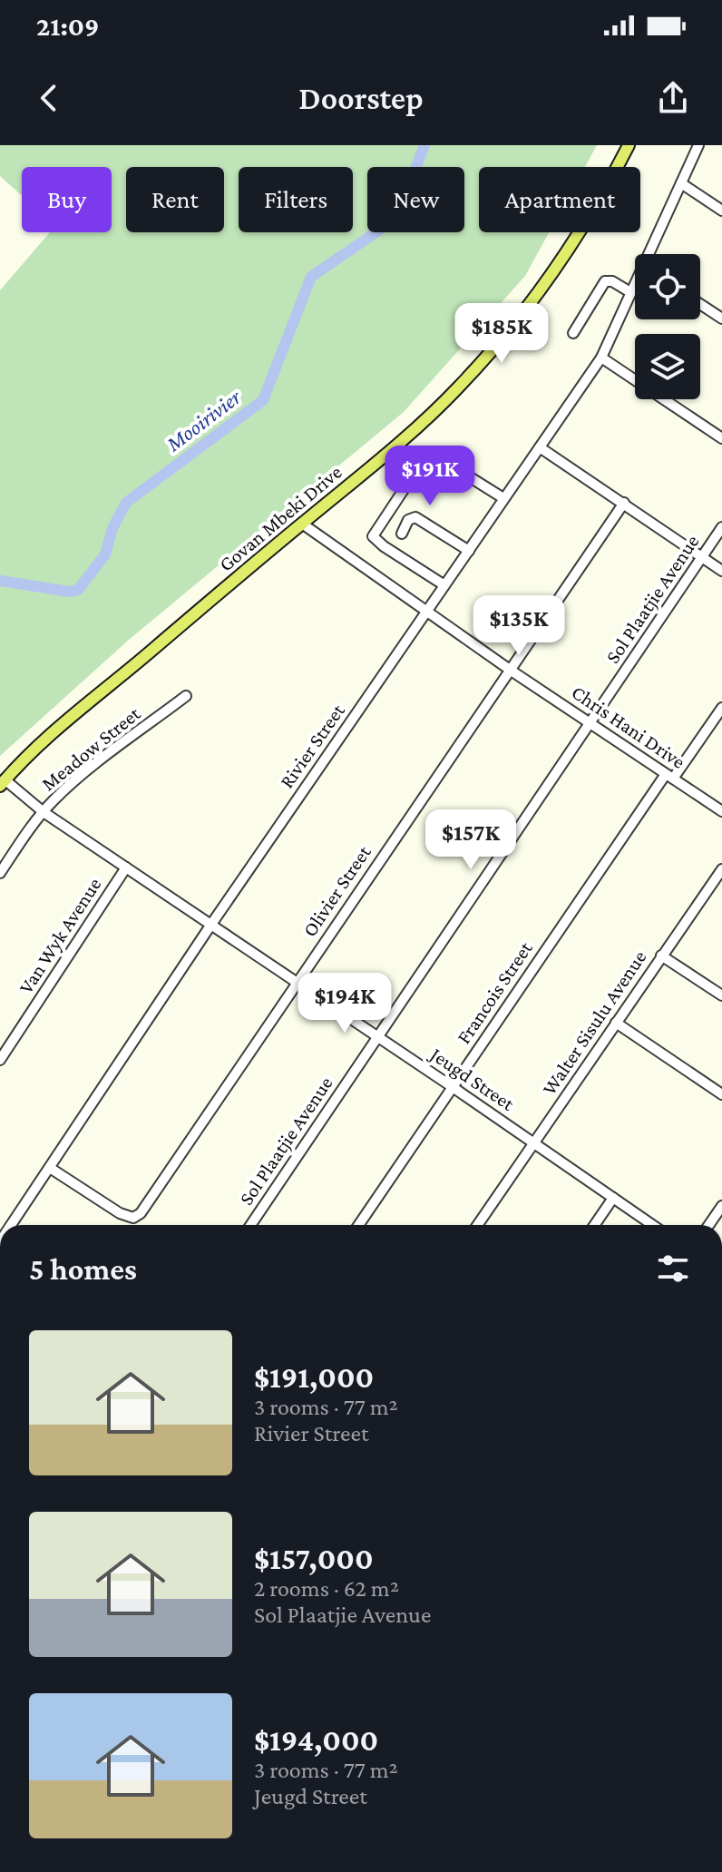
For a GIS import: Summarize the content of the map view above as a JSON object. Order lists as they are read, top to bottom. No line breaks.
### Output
{"streets":{"main road":["Govan Mbeki Drive"],"street":["Sol Plaatjie Avenue","Chris Hani Drive","Rivier Street","Meadow Street","Olivier Street","Van Wyk Avenue","Francois Street","Walter Sisulu Avenue","Jeugd Street"]},"crossings":[["Govan Mbeki Drive","Chris Hani Drive"],["Govan Mbeki Drive","Jeugd Street"],["Sol Plaatjie Avenue","Chris Hani Drive"],["Sol Plaatjie Avenue","Jeugd Street"],["Chris Hani Drive","Rivier Street"],["Chris Hani Drive","Olivier Street"],["Chris Hani Drive","Francois Street"],["Rivier Street","Olivier Street"],["Rivier Street","Jeugd Street"],["Meadow Street","Jeugd Street"],["Olivier Street","Jeugd Street"],["Van Wyk Avenue","Jeugd Street"],["Francois Street","Jeugd Street"],["Walter Sisulu Avenue","Jeugd Street"]],"water":["Mooirivier"],"page":{"status":"21:09","header":"Doorstep","chip":["Buy","Rent","Filters","New","Apartment"],"price":["$185K","$191K","$135K","$157K","$194K"],"heading":"5 homes","list":[{"name":"$191,000","note":"3 rooms · 77 m² · Rivier Street"},{"name":"$157,000","note":"2 rooms · 62 m² · Sol Plaatjie Avenue"},{"name":"$194,000","note":"3 rooms · 77 m² · Jeugd Street"}]}}
